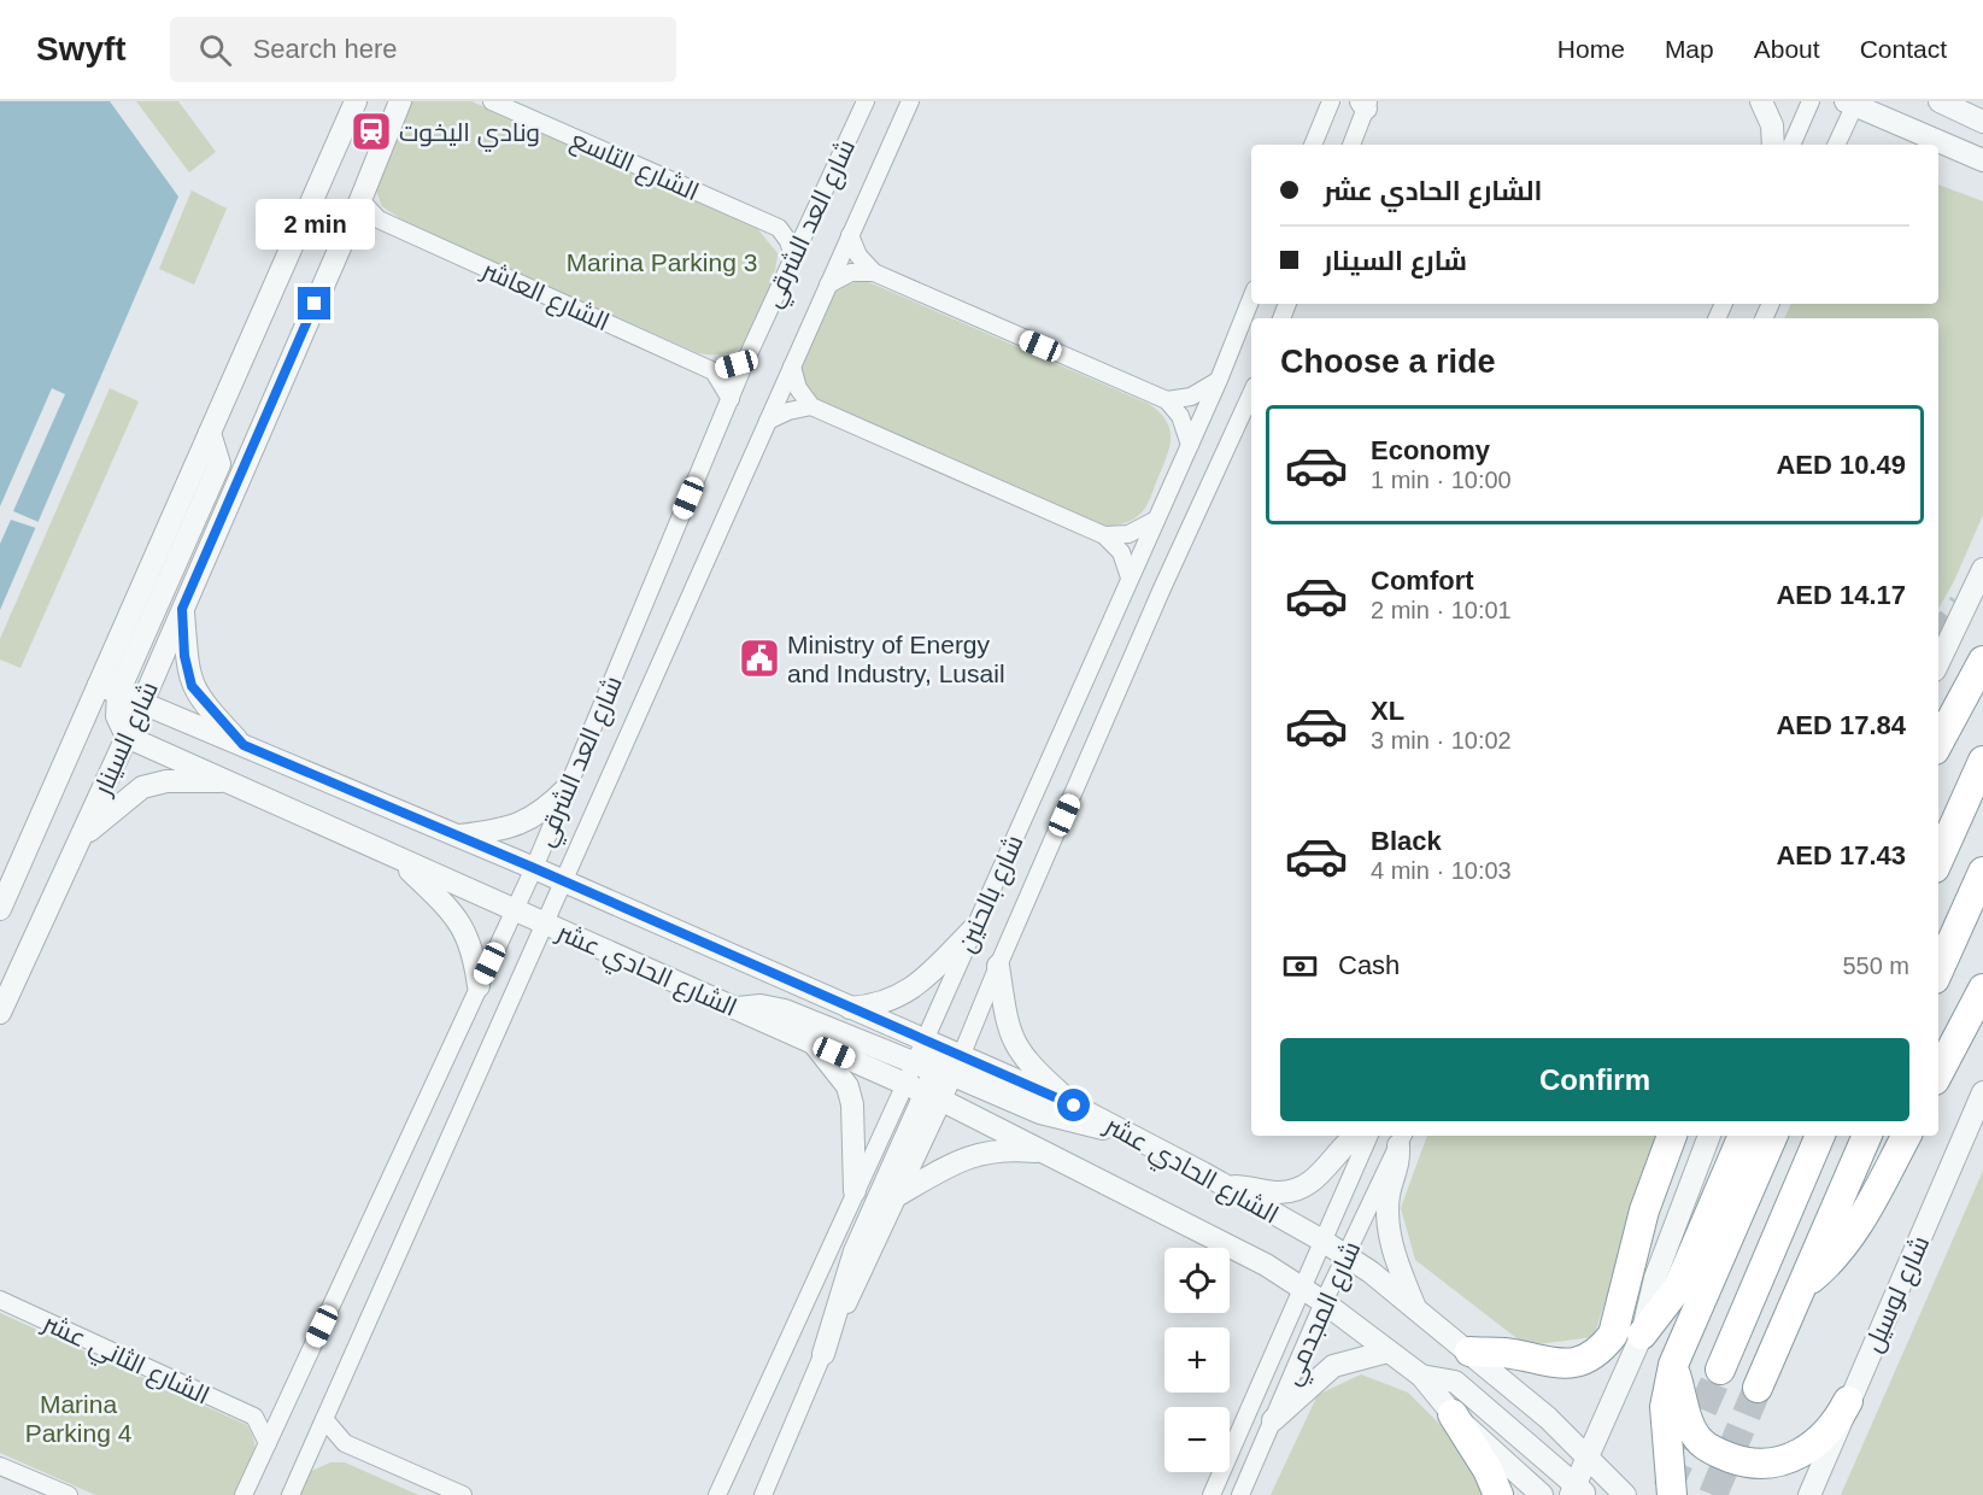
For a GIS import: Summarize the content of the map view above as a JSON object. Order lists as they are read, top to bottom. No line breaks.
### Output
{"streets":{"street":["الشارع التاسع","شارع العد الشرقي","الشارع العاشر","شارع السينار","شارع بالحنين","الشارع الحادي عشر","شارع لوسيل","شارع المجدمي","الشارع الثاني عشر"]},"crossings":[["شارع العد الشرقي","الشارع الحادي عشر"],["الشارع العاشر","شارع السينار"],["شارع السينار","الشارع الحادي عشر"],["شارع بالحنين","الشارع الحادي عشر"],["الشارع الحادي عشر","شارع المجدمي"]],"parks":["Marina Parking 3","Marina Parking 4"],"places":{"station":["ونادي اليخوت"],"public building":["Ministry of Energy and Industry, Lusail"]},"page":{"header":"Swyft","search":"Search here","nav":["Home","Map","About","Contact"],"banner":["الشارع الحادي عشر","شارع السينار"],"bubble":"2 min","heading":"Choose a ride","list":[{"name":"Economy","note":"1 min · 10:00","value":"AED 10.49"},{"name":"Comfort","note":"2 min · 10:01","value":"AED 14.17"},{"name":"XL","note":"3 min · 10:02","value":"AED 17.84"},{"name":"Black","note":"4 min · 10:03","value":"AED 17.43"}],"pay":["Cash","550 m"],"buttons":"Confirm","map_buttons":["+","−"]}}
